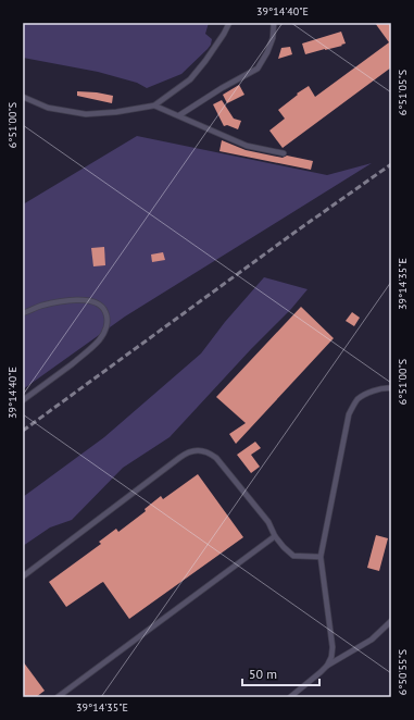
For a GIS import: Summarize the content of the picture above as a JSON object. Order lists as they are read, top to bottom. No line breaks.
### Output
{"scale_bar":"50 m","coordinates":["39°14'40\"E","6°51'05\"S","6°51'00\"S","39°14'35\"E","6°50'55\"S"]}
